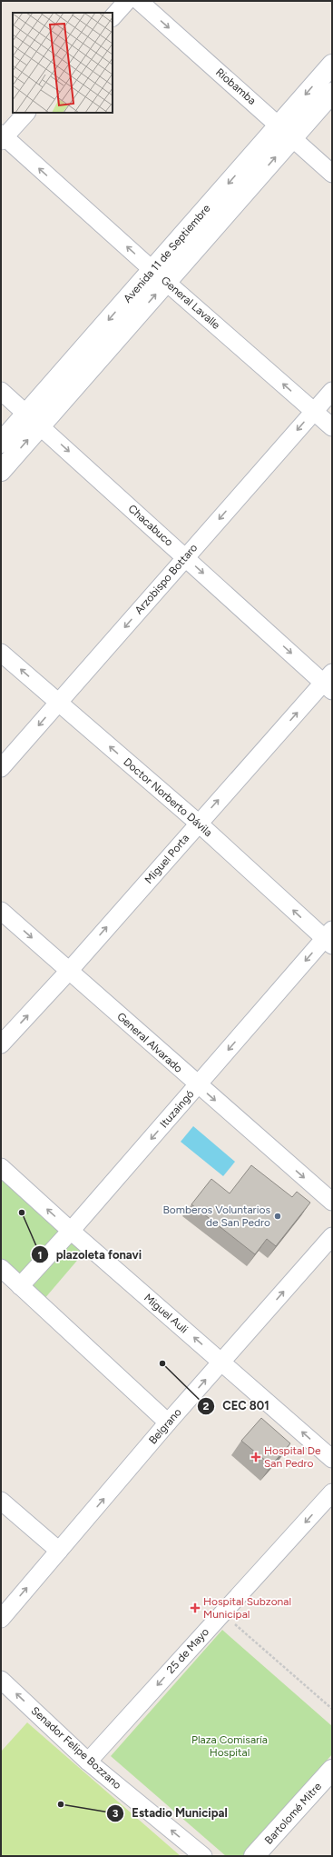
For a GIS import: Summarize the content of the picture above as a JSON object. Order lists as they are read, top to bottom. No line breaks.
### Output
{"streets":{"main road":["Avenida 11 de Septiembre","Bartolomé Mitre"],"street":["Riobamba","General Lavalle","Chacabuco","Arzobispo Bottaro","Doctor Norberto Dávila","Miguel Porta","General Alvarado","Ituzaingó","Miguel Auli","Belgrano","25 de Mayo","Senador Felipe Bozzano"]},"crossings":[["Riobamba","Avenida 11 de Septiembre"],["Avenida 11 de Septiembre","General Lavalle"],["Avenida 11 de Septiembre","Chacabuco"],["General Lavalle","Arzobispo Bottaro"],["Chacabuco","Arzobispo Bottaro"],["Chacabuco","Miguel Porta"],["Arzobispo Bottaro","Doctor Norberto Dávila"],["Doctor Norberto Dávila","Miguel Porta"],["Doctor Norberto Dávila","Ituzaingó"],["Miguel Porta","General Alvarado"],["General Alvarado","Ituzaingó"],["Ituzaingó","Miguel Auli"],["Miguel Auli","Belgrano"],["25 de Mayo","Senador Felipe Bozzano"]],"one_way":["Riobamba","General Lavalle","Chacabuco","Arzobispo Bottaro","Doctor Norberto Dávila","Miguel Porta","General Alvarado","Ituzaingó","Belgrano","25 de Mayo","Senador Felipe Bozzano"],"parks":["Plaza Comisaría Hospital"],"places":{"other":["plazoleta fonavi","Bomberos Voluntarios de San Pedro","CEC 801","Estadio Municipal"],"health":["Hospital De San Pedro","Hospital Subzonal Municipal"]}}
